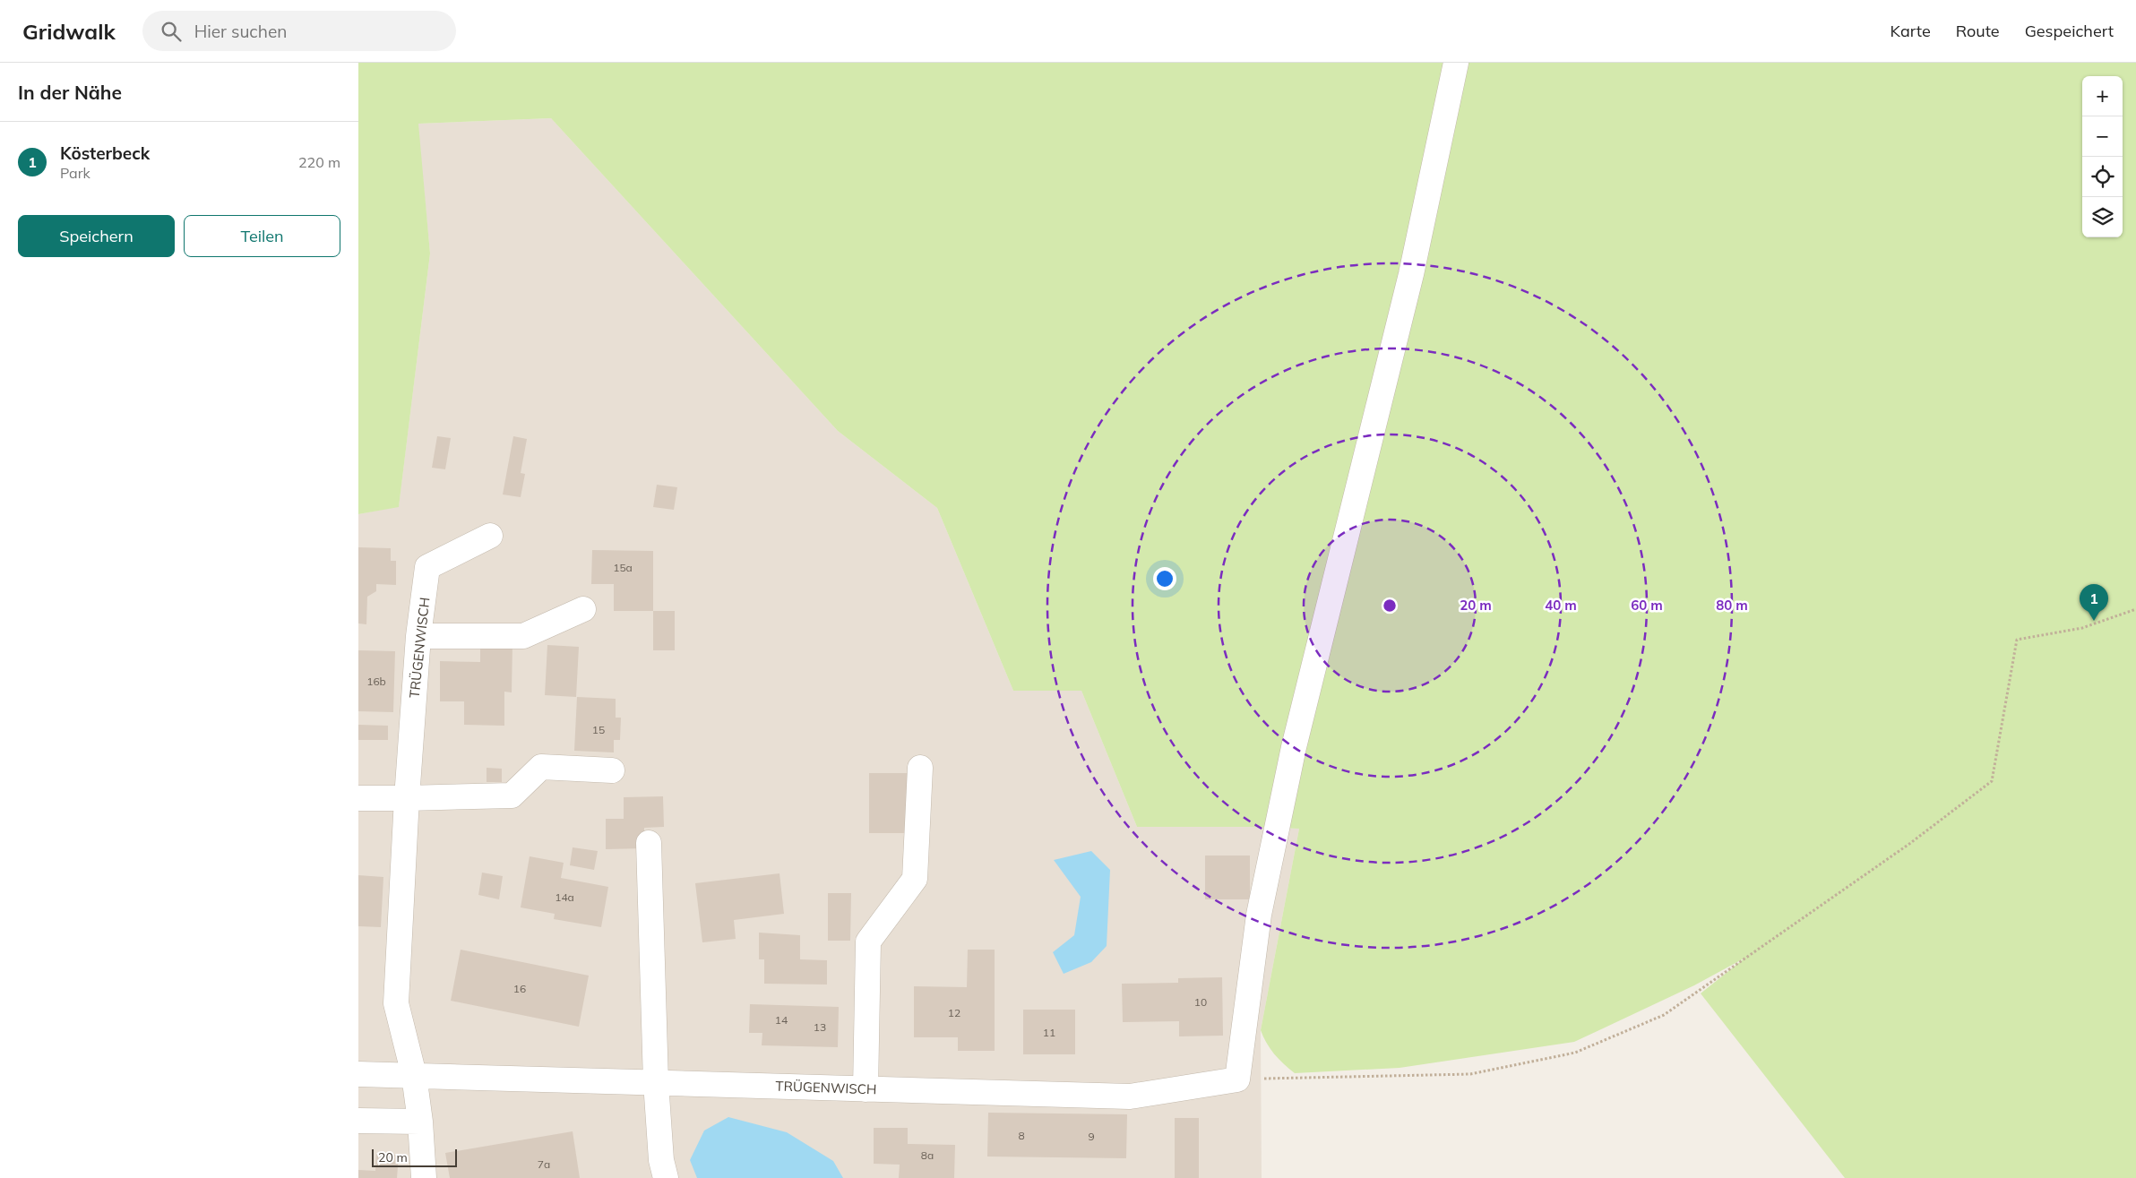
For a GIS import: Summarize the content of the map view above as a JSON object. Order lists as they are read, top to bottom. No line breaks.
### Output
{"streets":{"street":["TRÜGENWISCH"]},"house_numbers":["15a","16b","15","14a","16","10","12","14","13","11","8","9","8a","7a"],"scale_bar":"20 m","page":{"header":"Gridwalk","search":"Hier suchen","nav":["Karte","Route","Gespeichert"],"heading":"In der Nähe","map_buttons":["+","−"],"list":[{"mark":"1","name":"Kösterbeck","note":"Park","value":"220 m"}],"buttons":["Speichern","Teilen"],"pins":"1","scale":"20 m"},"rings":["20 m","40 m","60 m","80 m"]}
